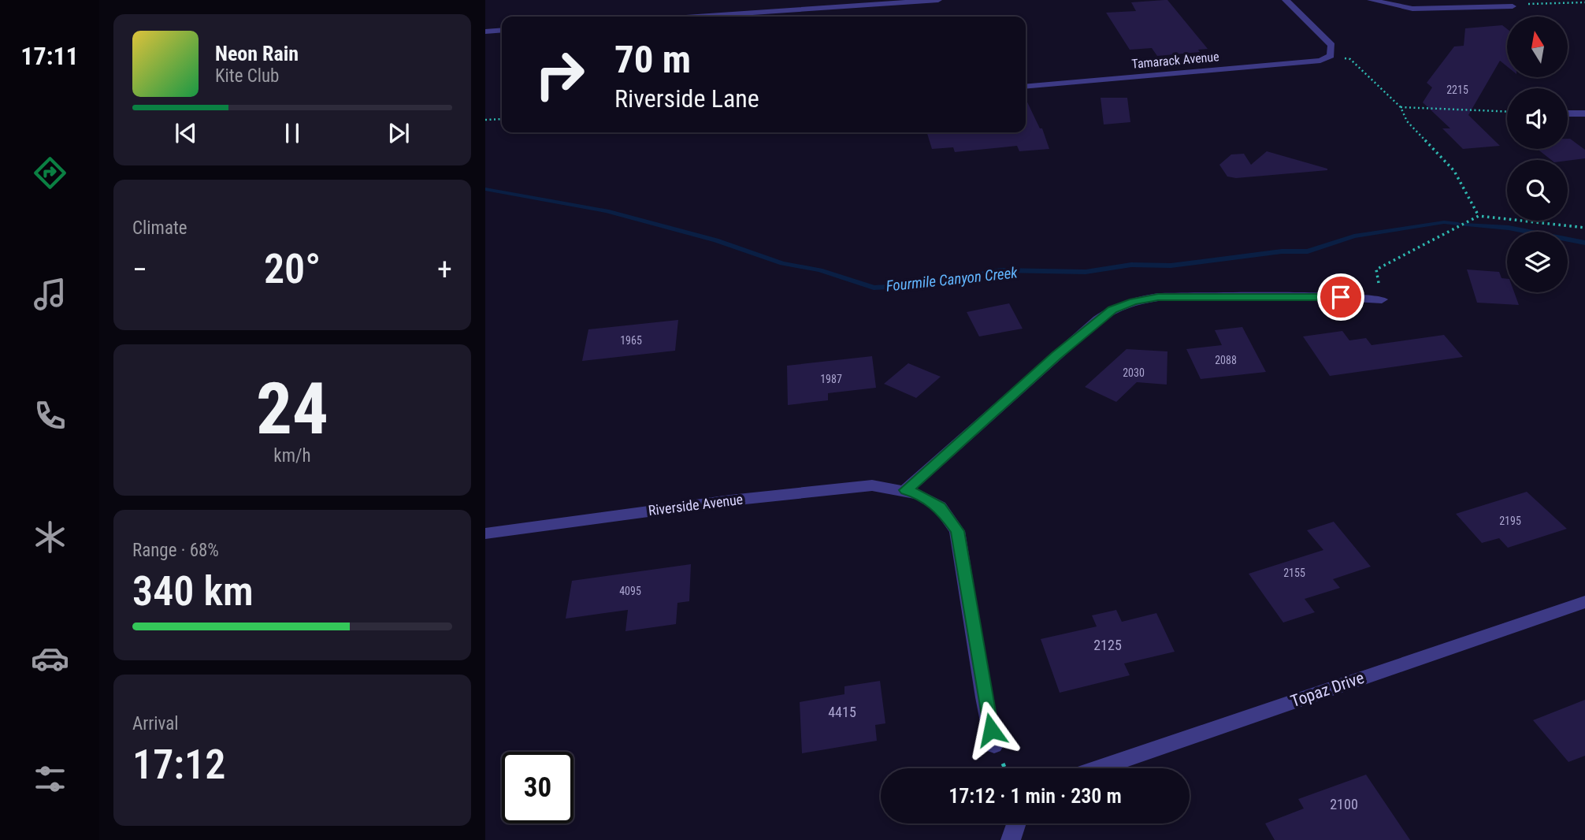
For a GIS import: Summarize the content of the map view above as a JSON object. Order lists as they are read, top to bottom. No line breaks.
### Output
{"streets":{"street":["Tamarack Avenue","Riverside Avenue","Topaz Drive"]},"water":["Fourmile Canyon Creek"],"house_numbers":["2215","1965","2088","2030","1987","2195","2155","4095","2125","4415","2100"],"north":"top","page":{"tabs":"17:11","turn":["70 m","Riverside Lane"],"song":["Neon Rain","Kite Club"],"tile":["Climate",["24","km/h"],["Range · 68%","340 km"],["Arrival","17:12"]],"heat":["−","20°","+"],"limit":"30","trip":"17:12 · 1 min · 230 m"}}
